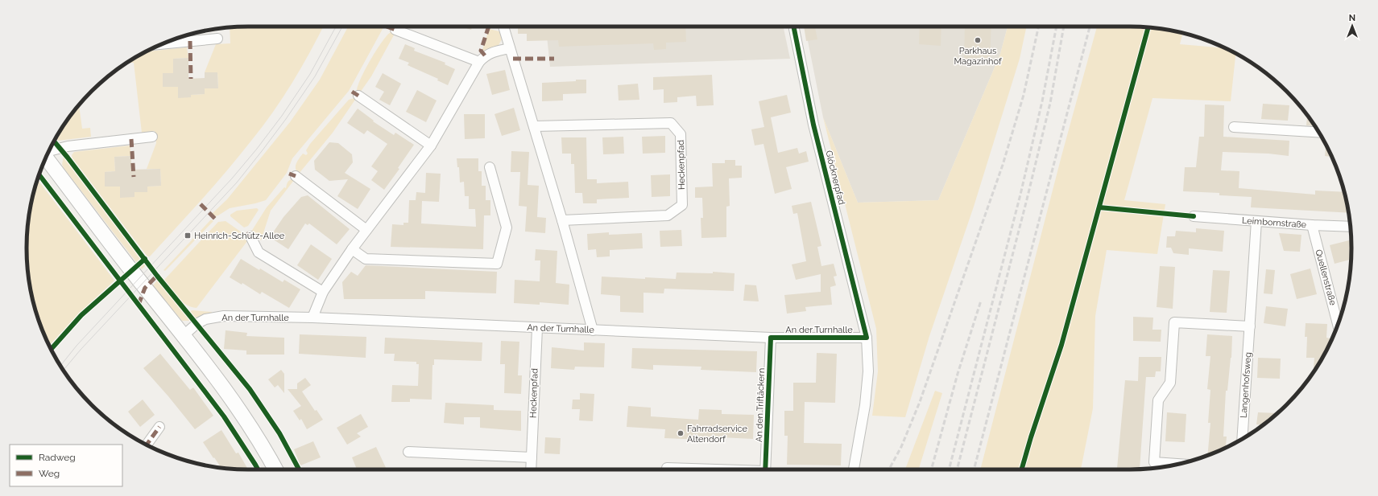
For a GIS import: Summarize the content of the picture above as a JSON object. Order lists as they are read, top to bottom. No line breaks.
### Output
{"streets":{"street":["Heckenpfad","Glöcknerpfad","Leimbornstraße","Quellenstraße","An der Turnhalle","Langenhofsweg","An den Triftäckern"]},"crossings":[["Heckenpfad","An der Turnhalle"],["Glöcknerpfad","An der Turnhalle"],["Leimbornstraße","Quellenstraße"],["Leimbornstraße","Langenhofsweg"],["An der Turnhalle","An den Triftäckern"]],"places":{"other":["Parkhaus Magazinhof","Fahrradservice Altendorf"],"transit":["Heinrich-Schütz-Allee"]},"legend":["Radweg","Weg"],"north":"top"}
